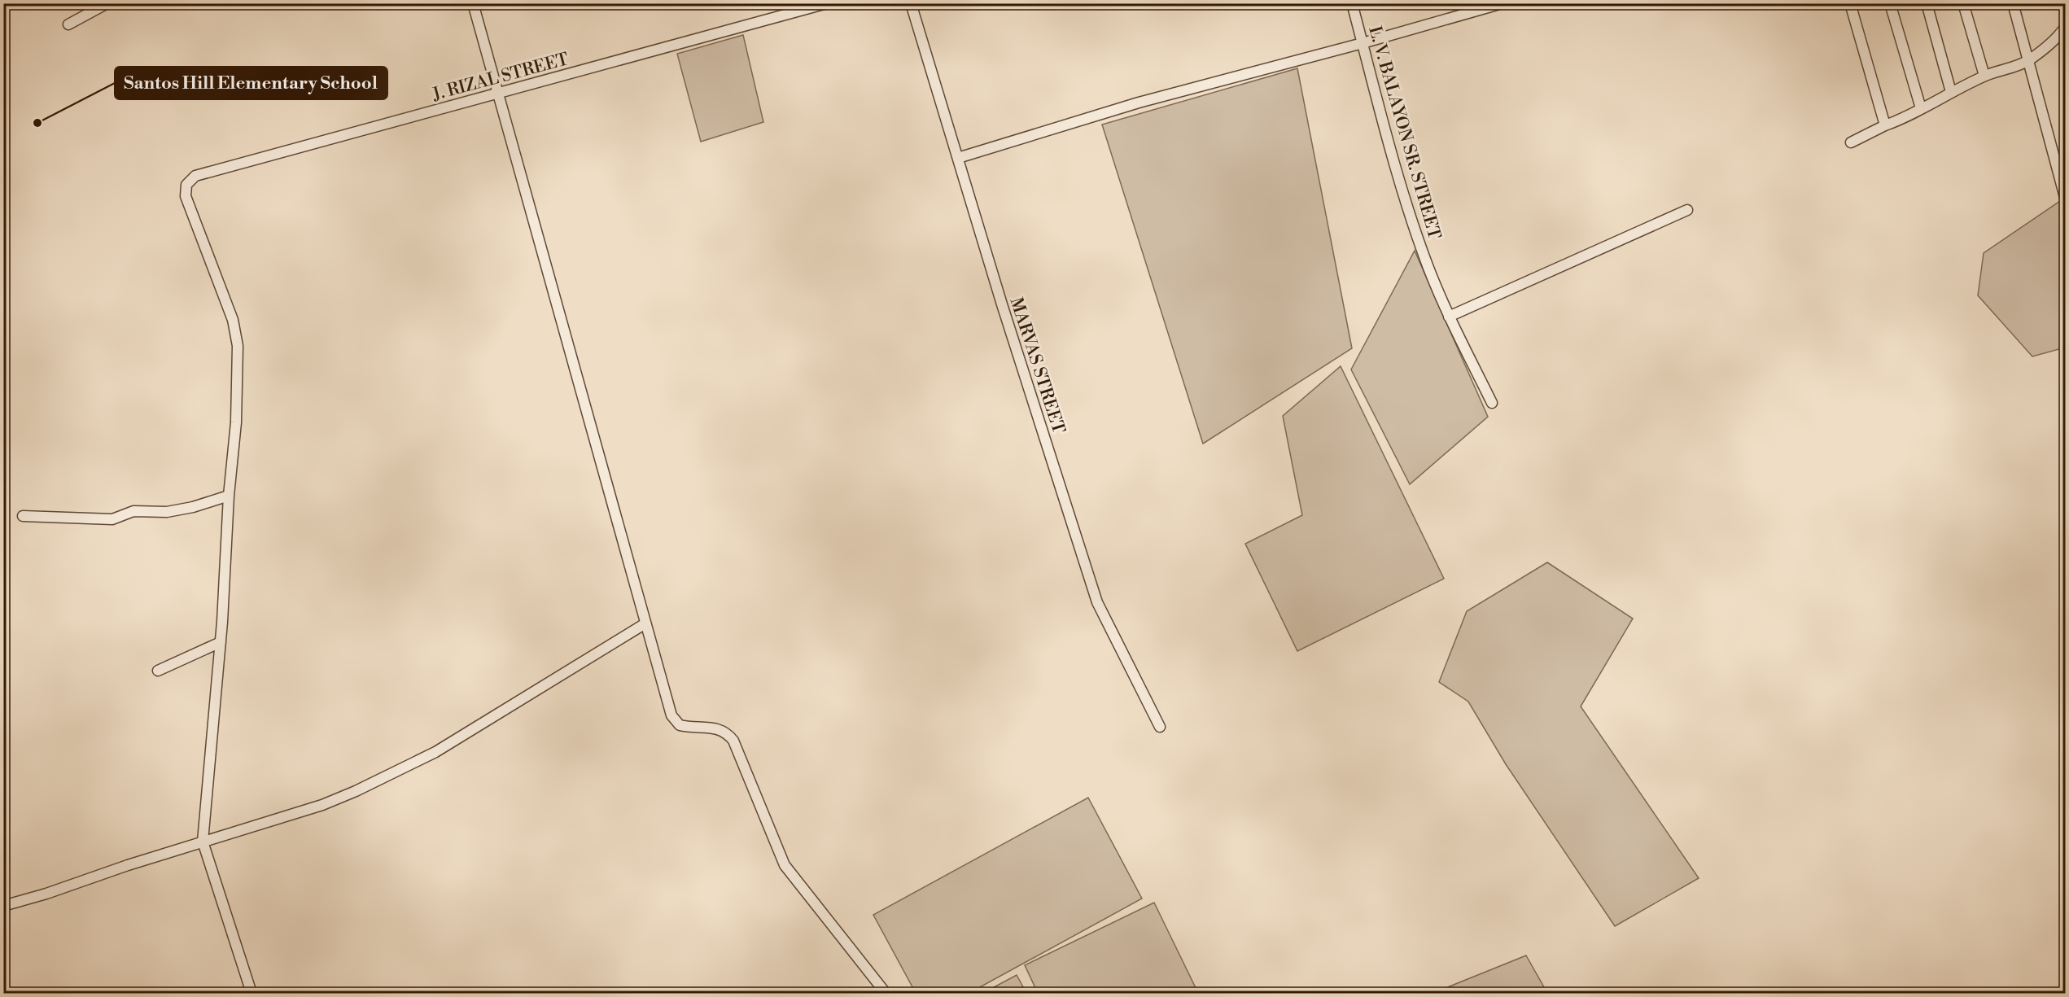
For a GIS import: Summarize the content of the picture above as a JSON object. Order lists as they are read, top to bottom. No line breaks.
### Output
{"streets":{"street":["J. RIZAL STREET","L. V. BALAYON SR. STREET","MARVAS STREET"]},"places":["Santos Hill Elementary School"]}
